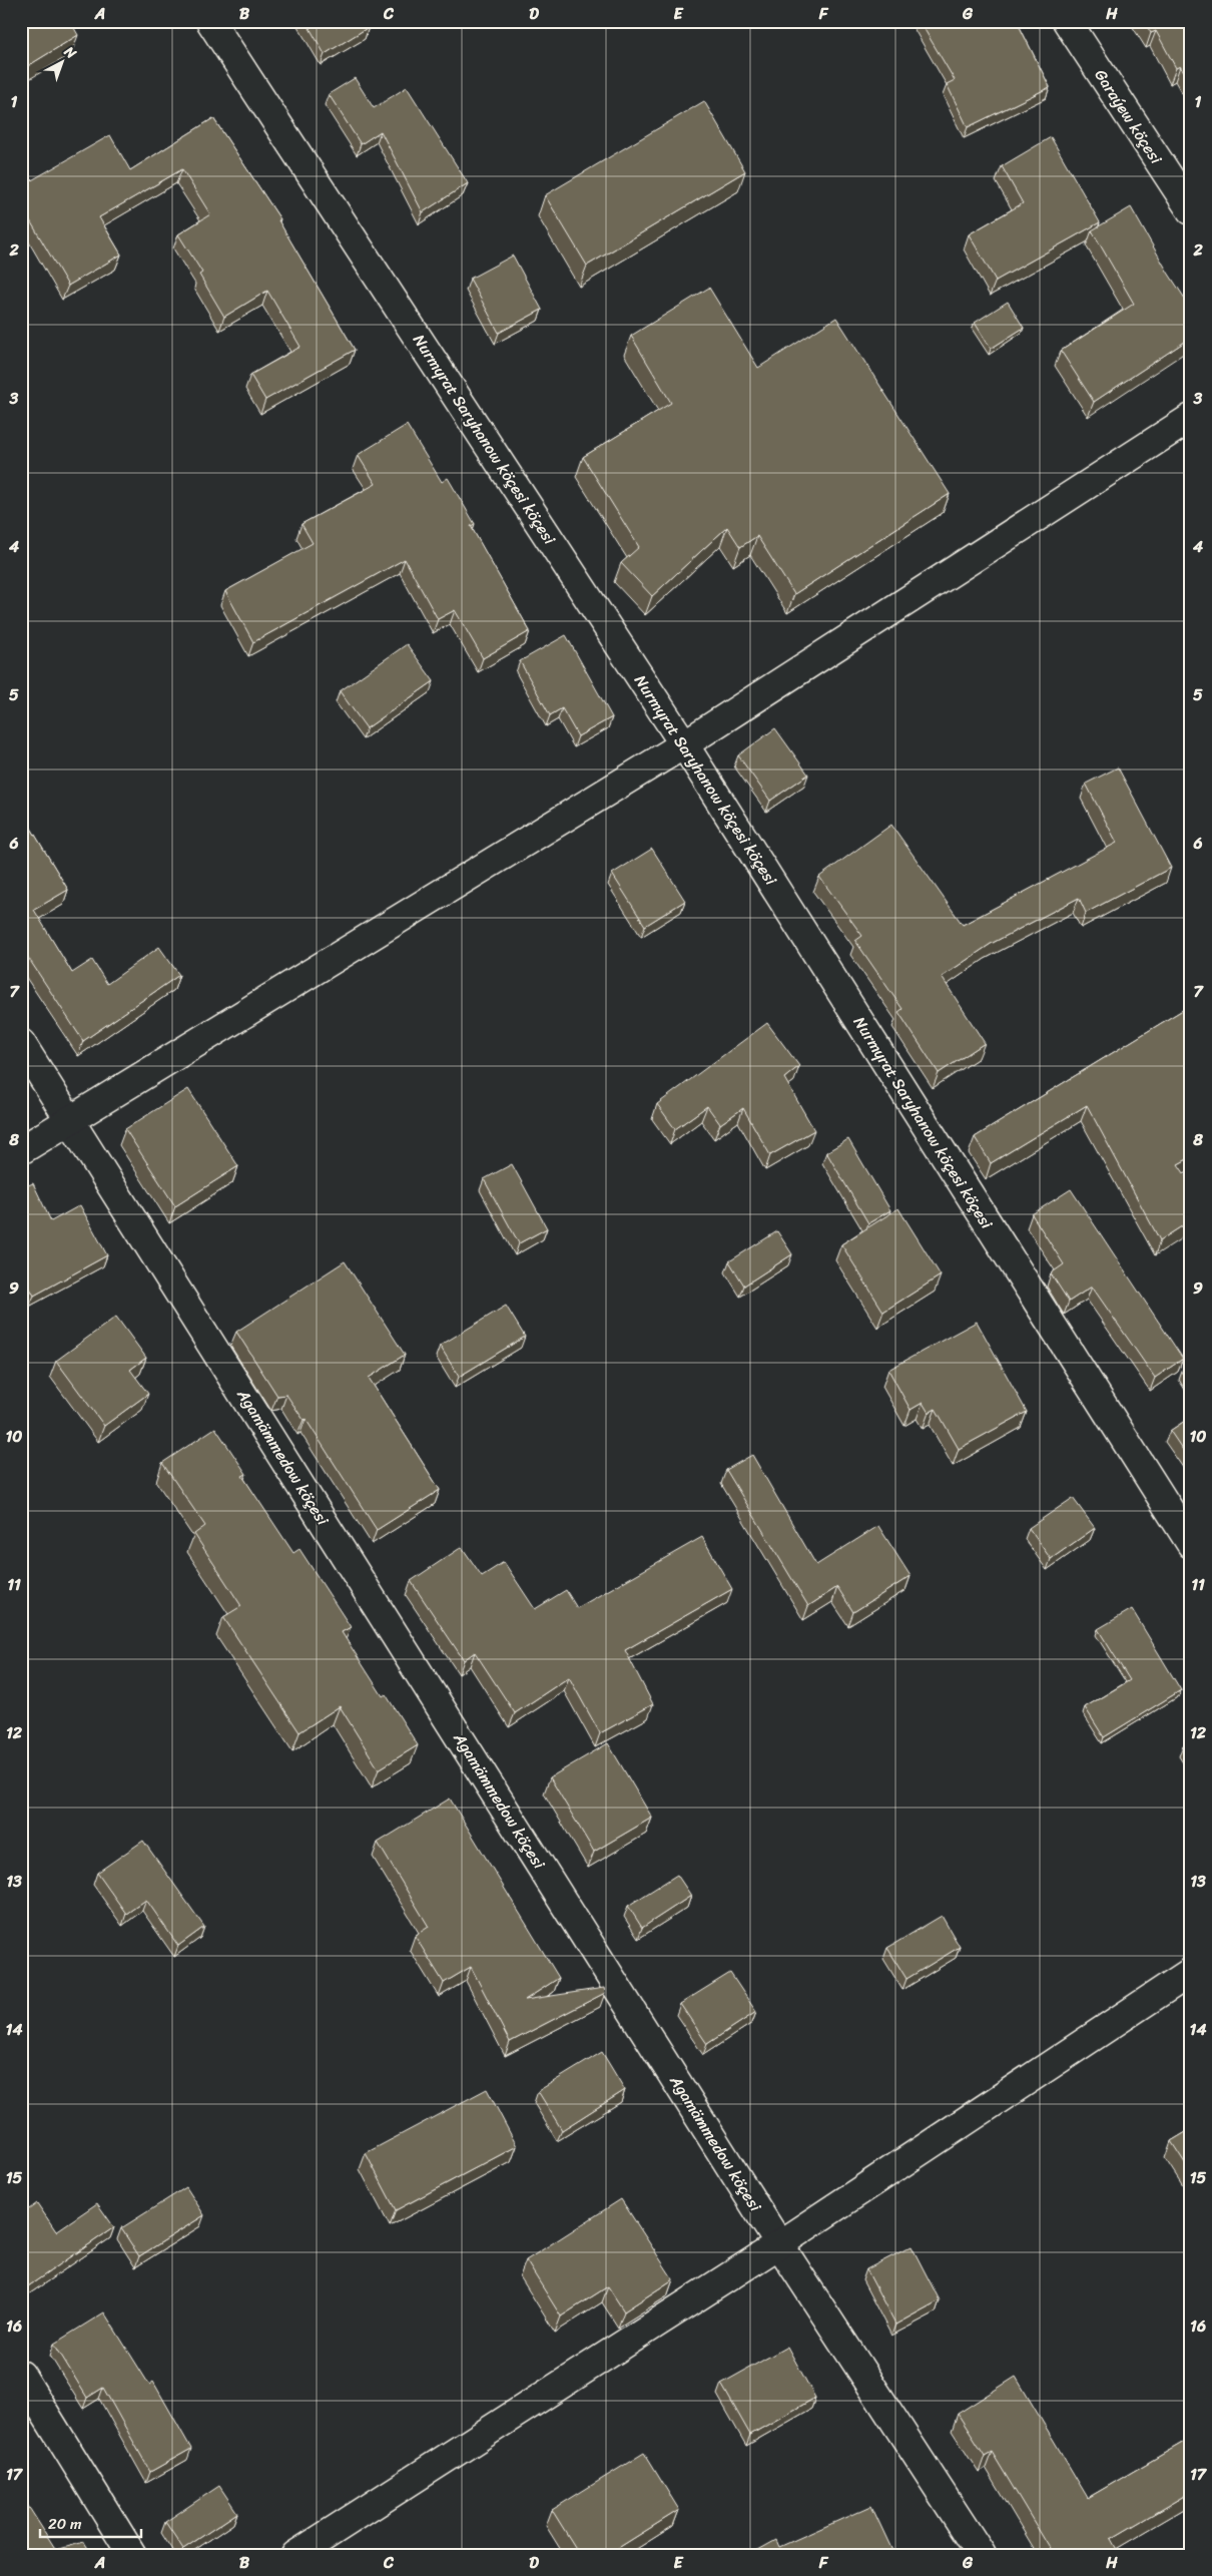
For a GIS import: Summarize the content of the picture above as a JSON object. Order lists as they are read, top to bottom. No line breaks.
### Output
{"streets":{"street":["Garaýew köçesi","Nurmyrat Saryhanow köçesi köçesi","Agamämmedow köçesi"]},"scale_bar":"20 m","north":"top right","grid":{"columns":["A","B","C","D","E","F","G","H"],"rows":["1","2","3","4","5","6","7","8","9","10","11","12","13","14","15","16","17"]}}
